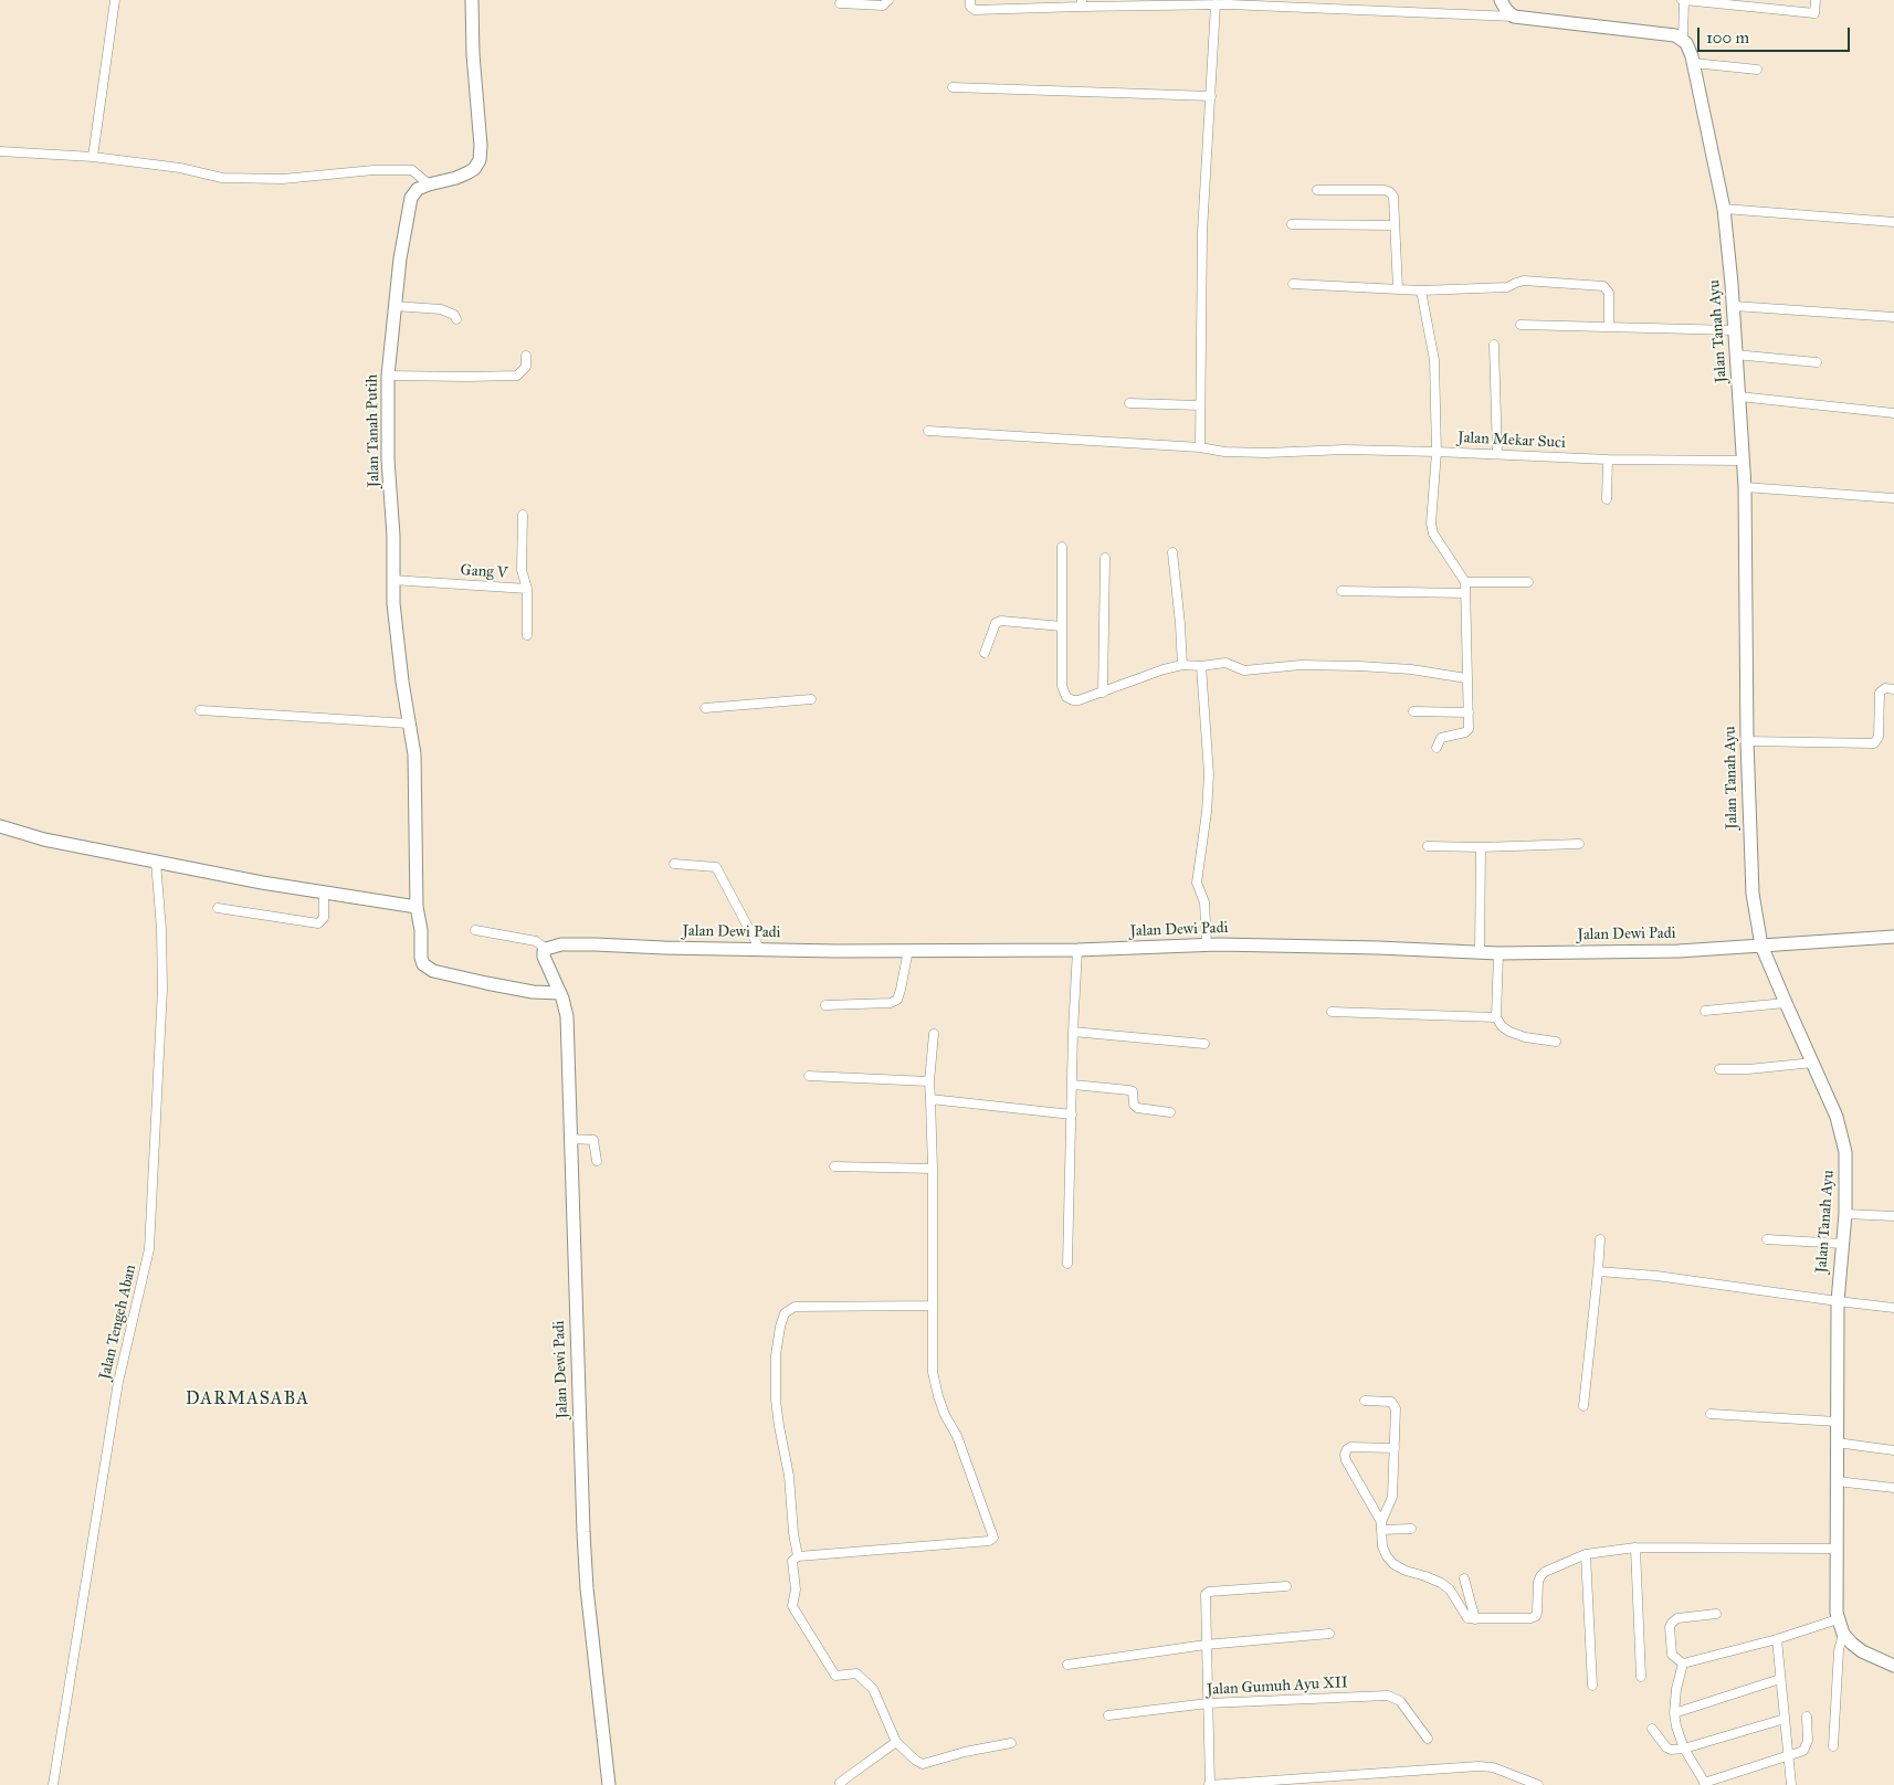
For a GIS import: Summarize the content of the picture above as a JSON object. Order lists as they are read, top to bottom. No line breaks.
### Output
{"streets":{"street":["Jalan Tanah Ayu","Jalan Tanah Putih","Jalan Mekar Suci","Gang V","Jalan Dewi Padi","Jalan Tengeh Aban","Jalan Gumuh Ayu XII"]},"crossings":[["Jalan Tanah Ayu","Jalan Mekar Suci"],["Jalan Tanah Ayu","Jalan Dewi Padi"],["Jalan Tanah Putih","Gang V"],["Jalan Tanah Putih","Jalan Dewi Padi"]],"districts":["DARMASABA"],"scale_bar":"100 m"}
